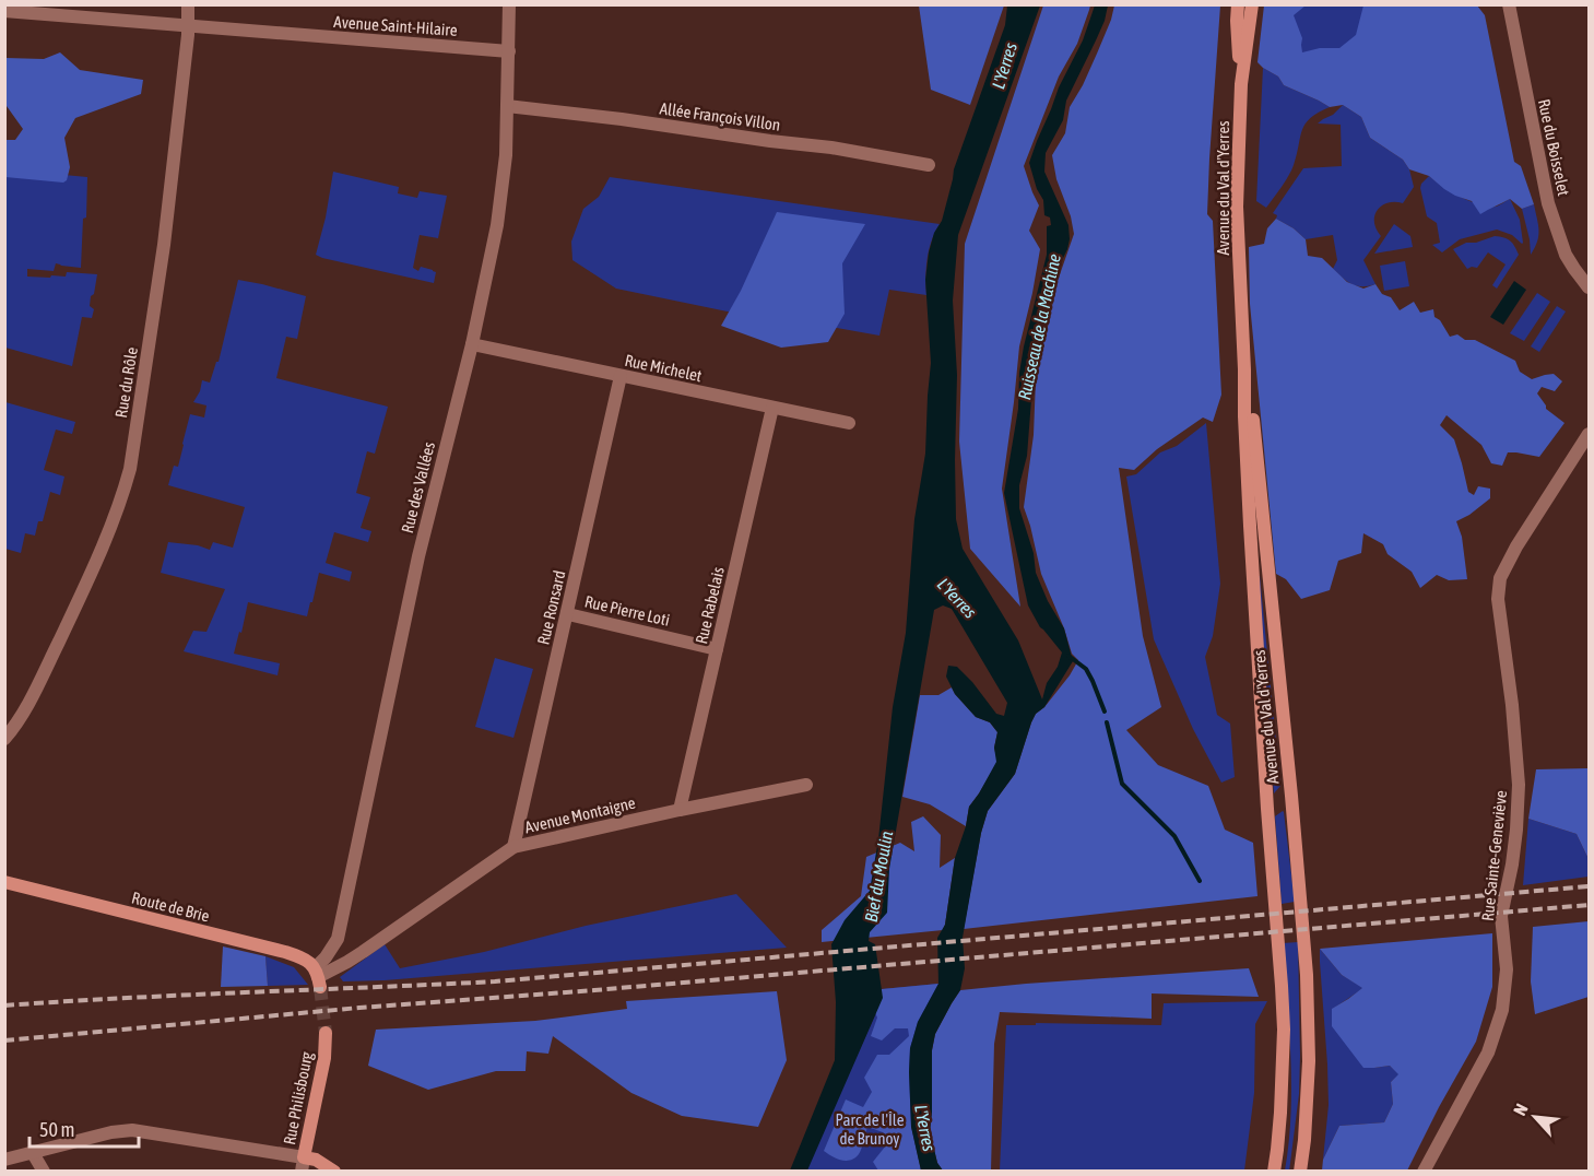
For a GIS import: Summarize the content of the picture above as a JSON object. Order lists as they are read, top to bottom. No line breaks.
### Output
{"streets":{"main road":["Avenue du Val d'Yerres","Route de Brie","Rue Philisbourg"],"street":["Avenue Saint-Hilaire","Allée François Villon","Rue du Boisselet","Rue Michelet","Rue du Rôle","Rue des Vallées","Rue Rabelais","Rue Ronsard","Rue Pierre Loti","Avenue Montaigne","Rue Sainte-Geneviève"]},"crossings":[["Avenue Saint-Hilaire","Rue du Rôle"],["Avenue Saint-Hilaire","Rue des Vallées"],["Allée François Villon","Rue des Vallées"],["Rue Michelet","Rue des Vallées"],["Rue Michelet","Rue Rabelais"],["Rue Michelet","Rue Ronsard"],["Rue des Vallées","Avenue Montaigne"],["Rue des Vallées","Route de Brie"],["Rue Rabelais","Rue Pierre Loti"],["Rue Rabelais","Avenue Montaigne"],["Rue Ronsard","Rue Pierre Loti"],["Rue Ronsard","Avenue Montaigne"],["Avenue Montaigne","Route de Brie"]],"water":["L'Yerres","Ruisseau de la Machine","Bief du Moulin"],"parks":["Parc de l'Île de Brunoy"],"scale_bar":"50 m","north":"top left"}
